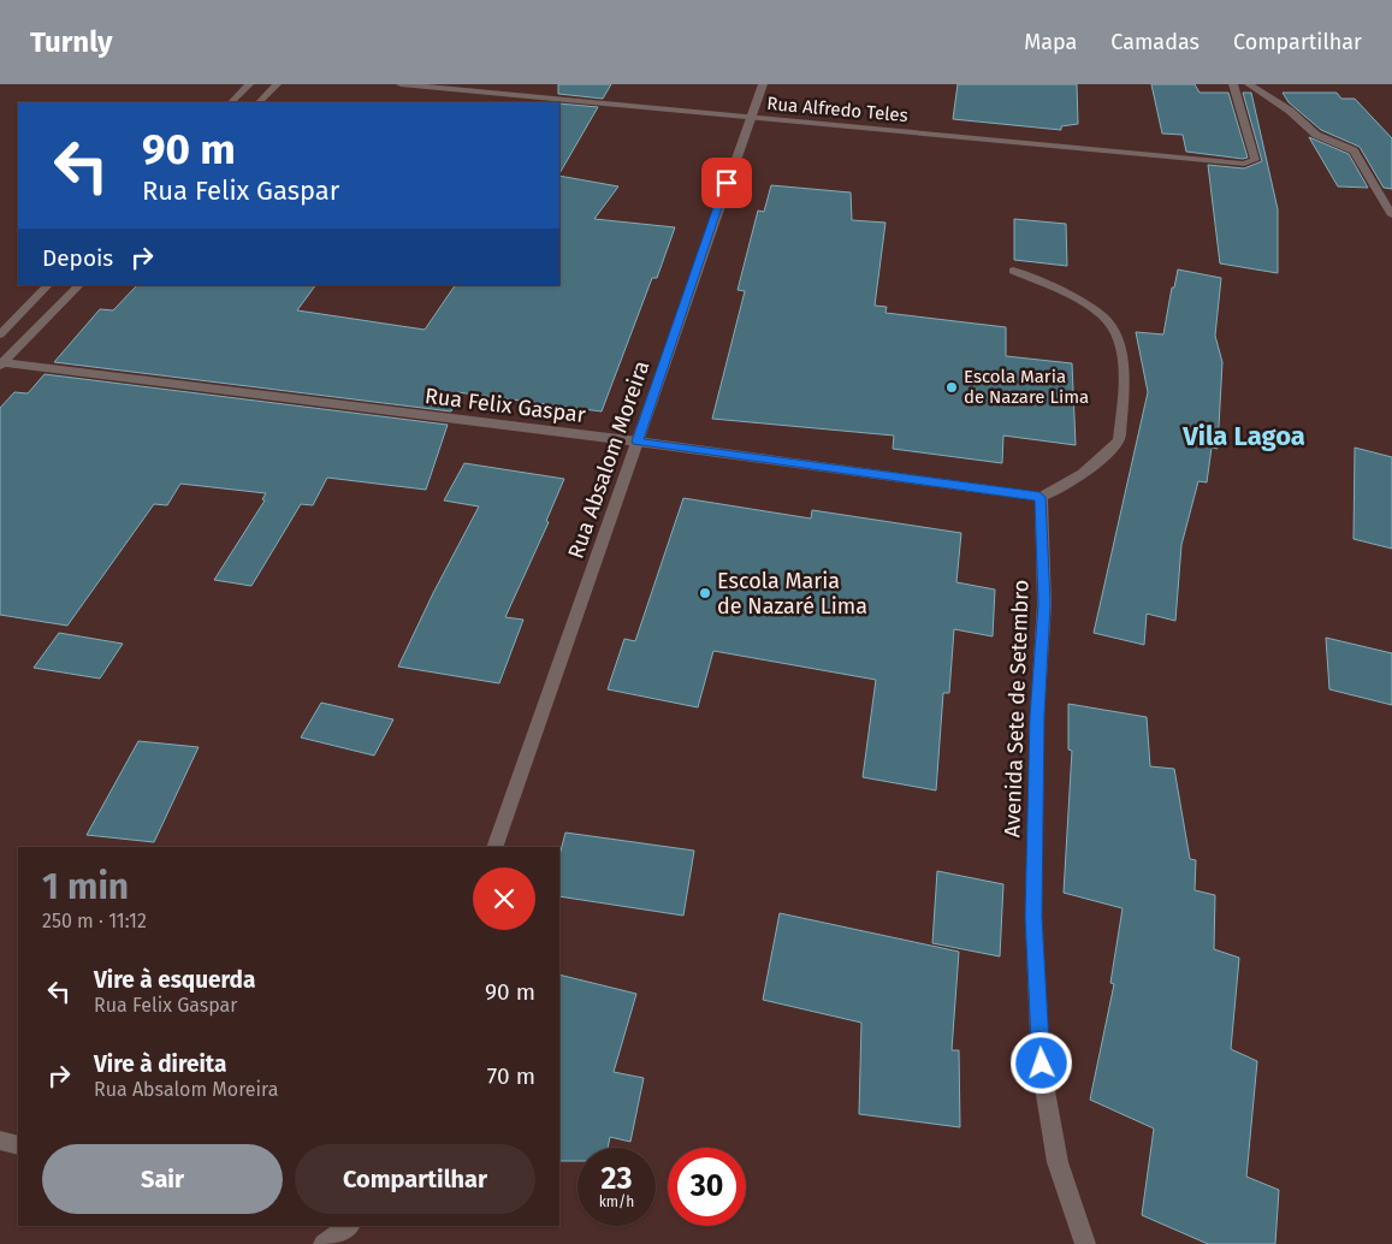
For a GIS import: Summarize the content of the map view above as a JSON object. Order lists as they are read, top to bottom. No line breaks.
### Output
{"streets":{"street":["Rua Alfredo Teles","Rua Felix Gaspar","Rua Absalom Moreira","Avenida Sete de Setembro"]},"crossings":[["Rua Alfredo Teles","Rua Absalom Moreira"],["Rua Felix Gaspar","Rua Absalom Moreira"],["Rua Felix Gaspar","Avenida Sete de Setembro"]],"districts":["Vila Lagoa"],"places":["Escola Maria de Nazare Lima","Escola Maria de Nazaré Lima"],"page":{"header":"Turnly","nav":["Mapa","Camadas","Compartilhar"],"turn":["90 m","Rua Felix Gaspar"],"then":"Depois","heading":["1 min","250 m · 11:12"],"list":[{"name":"Vire à esquerda","note":"Rua Felix Gaspar","value":"90 m"},{"name":"Vire à direita","note":"Rua Absalom Moreira","value":"70 m"}],"buttons":["Sair","Compartilhar"],"speed":"23 km/h","limit":"30"}}
